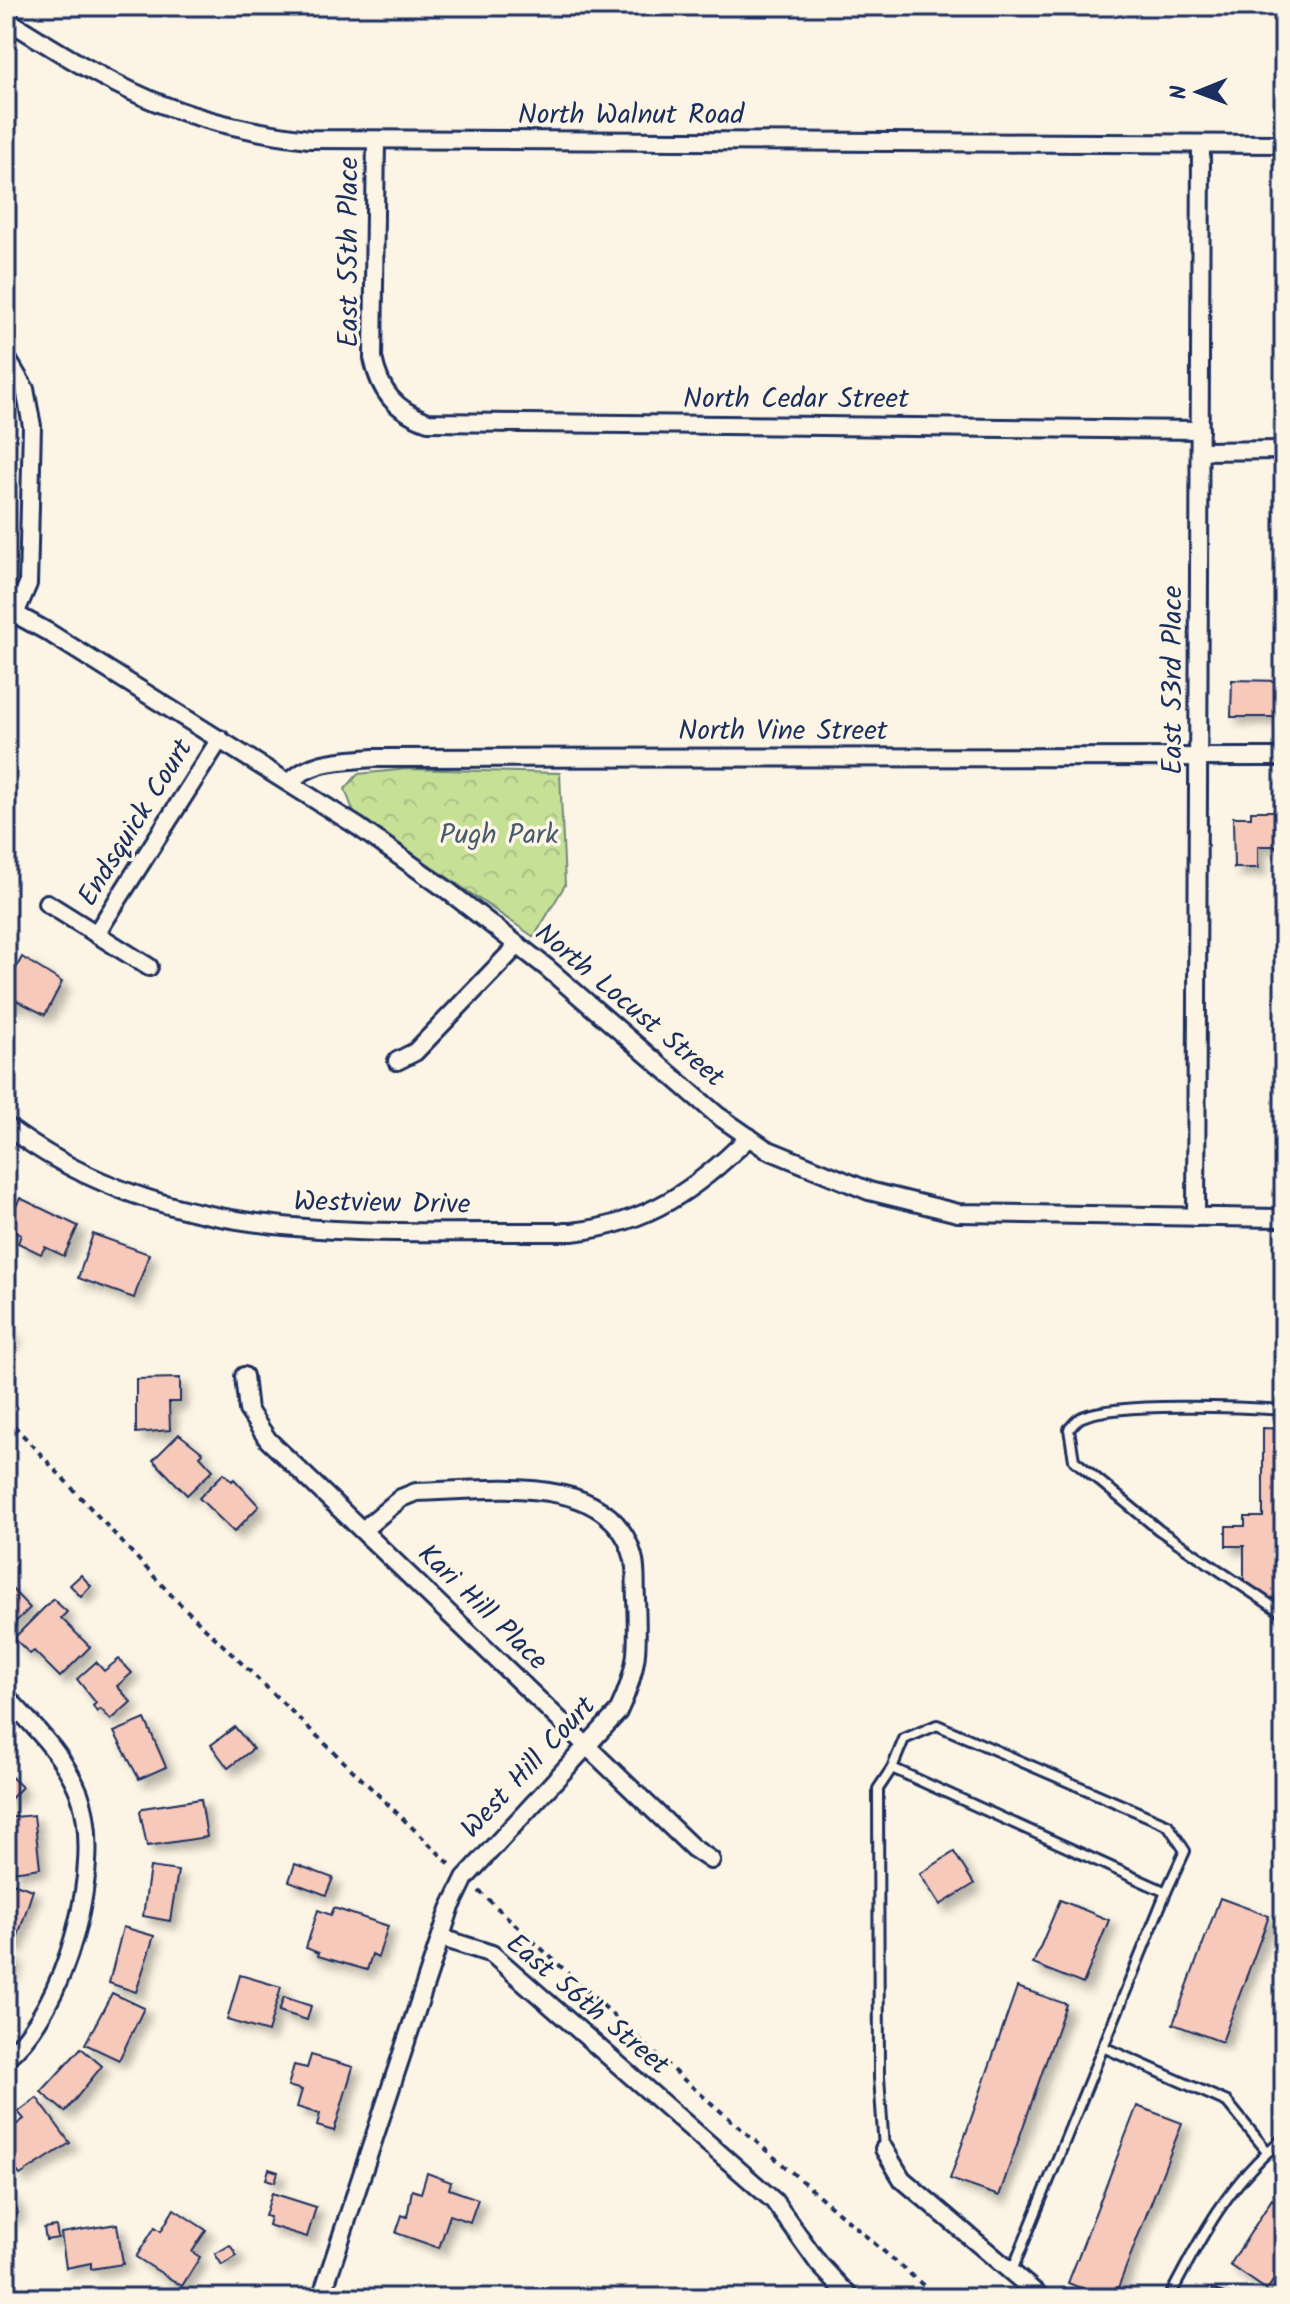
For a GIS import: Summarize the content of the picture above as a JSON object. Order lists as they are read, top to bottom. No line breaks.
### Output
{"streets":{"street":["North Walnut Road","East 55th Place","North Cedar Street","East 53rd Place","North Vine Street","Endsquick Court","North Locust Street","Westview Drive","Kari Hill Place","West Hill Court","East 56th Street"]},"crossings":[["North Walnut Road","East 55th Place"],["North Walnut Road","East 53rd Place"],["East 55th Place","North Cedar Street"],["North Cedar Street","East 53rd Place"],["East 53rd Place","North Vine Street"],["East 53rd Place","North Locust Street"],["North Vine Street","North Locust Street"],["Endsquick Court","North Locust Street"],["North Locust Street","Westview Drive"],["Kari Hill Place","West Hill Court"],["West Hill Court","East 56th Street"]],"parks":["Pugh Park"],"north":"left"}
